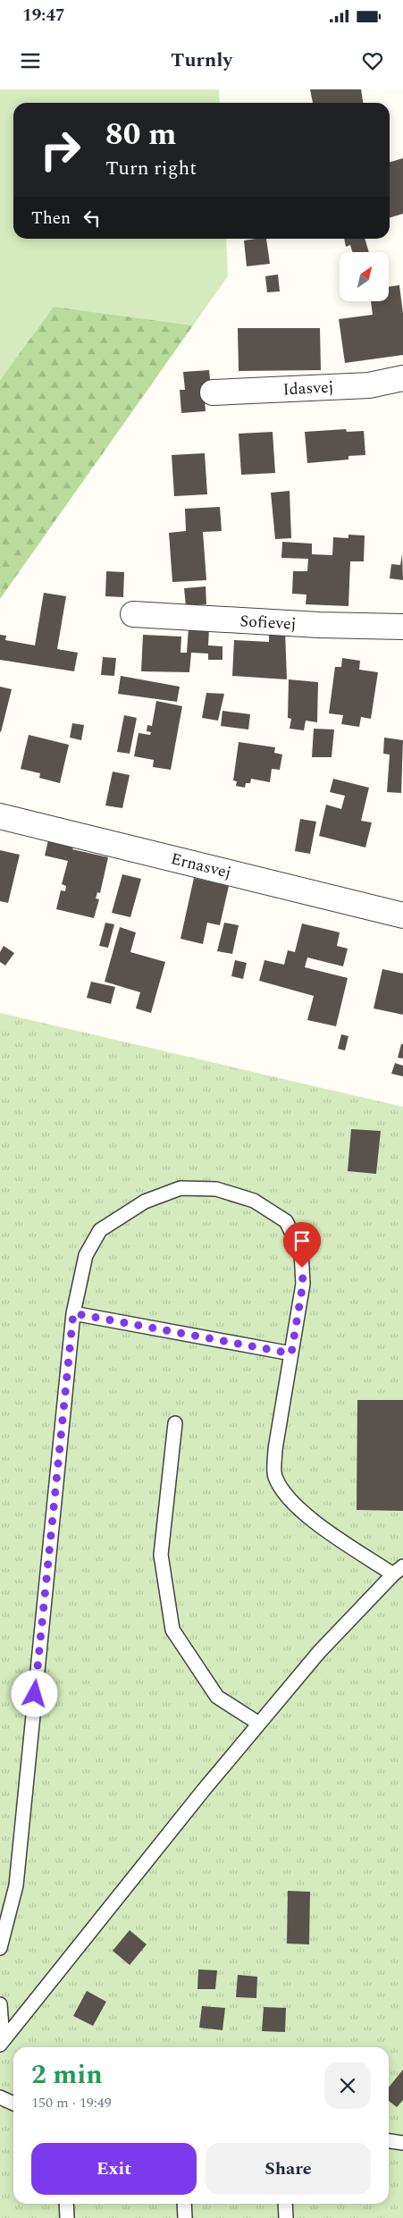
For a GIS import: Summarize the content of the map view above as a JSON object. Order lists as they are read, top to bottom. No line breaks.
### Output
{"streets":{"street":["Idasvej","Sofievej","Ernasvej"]},"north":"top right","page":{"status":"19:47","header":"Turnly","turn":["80 m","Turn right"],"then":"Then","heading":["2 min","150 m · 19:49"],"buttons":["Exit","Share"]}}
